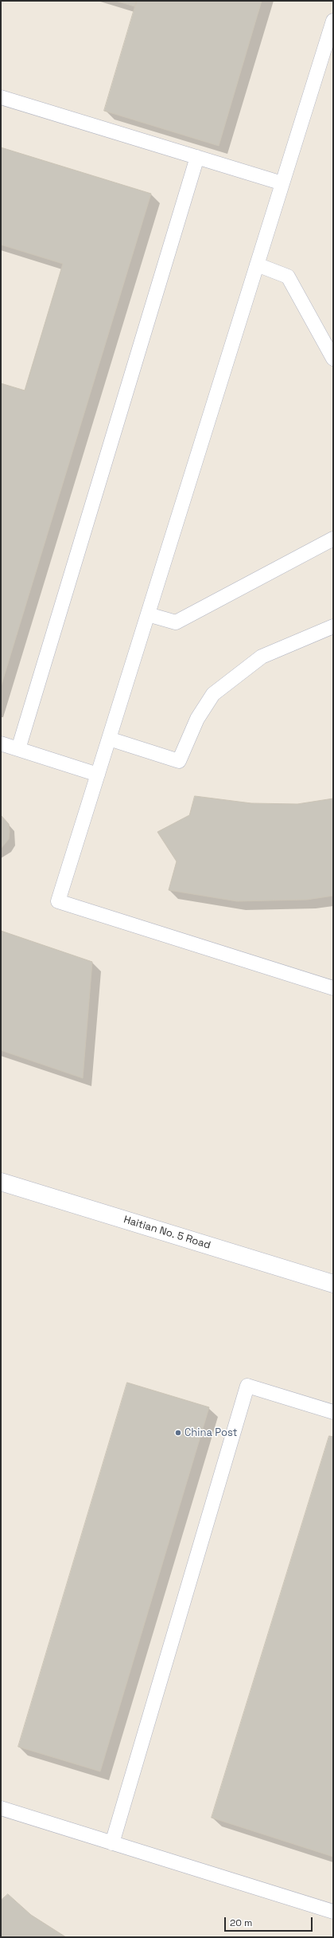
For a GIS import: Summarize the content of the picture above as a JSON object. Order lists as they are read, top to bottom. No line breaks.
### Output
{"streets":{"street":["Haitian No. 5 Road"]},"places":["China Post"],"scale_bar":"20 m"}
